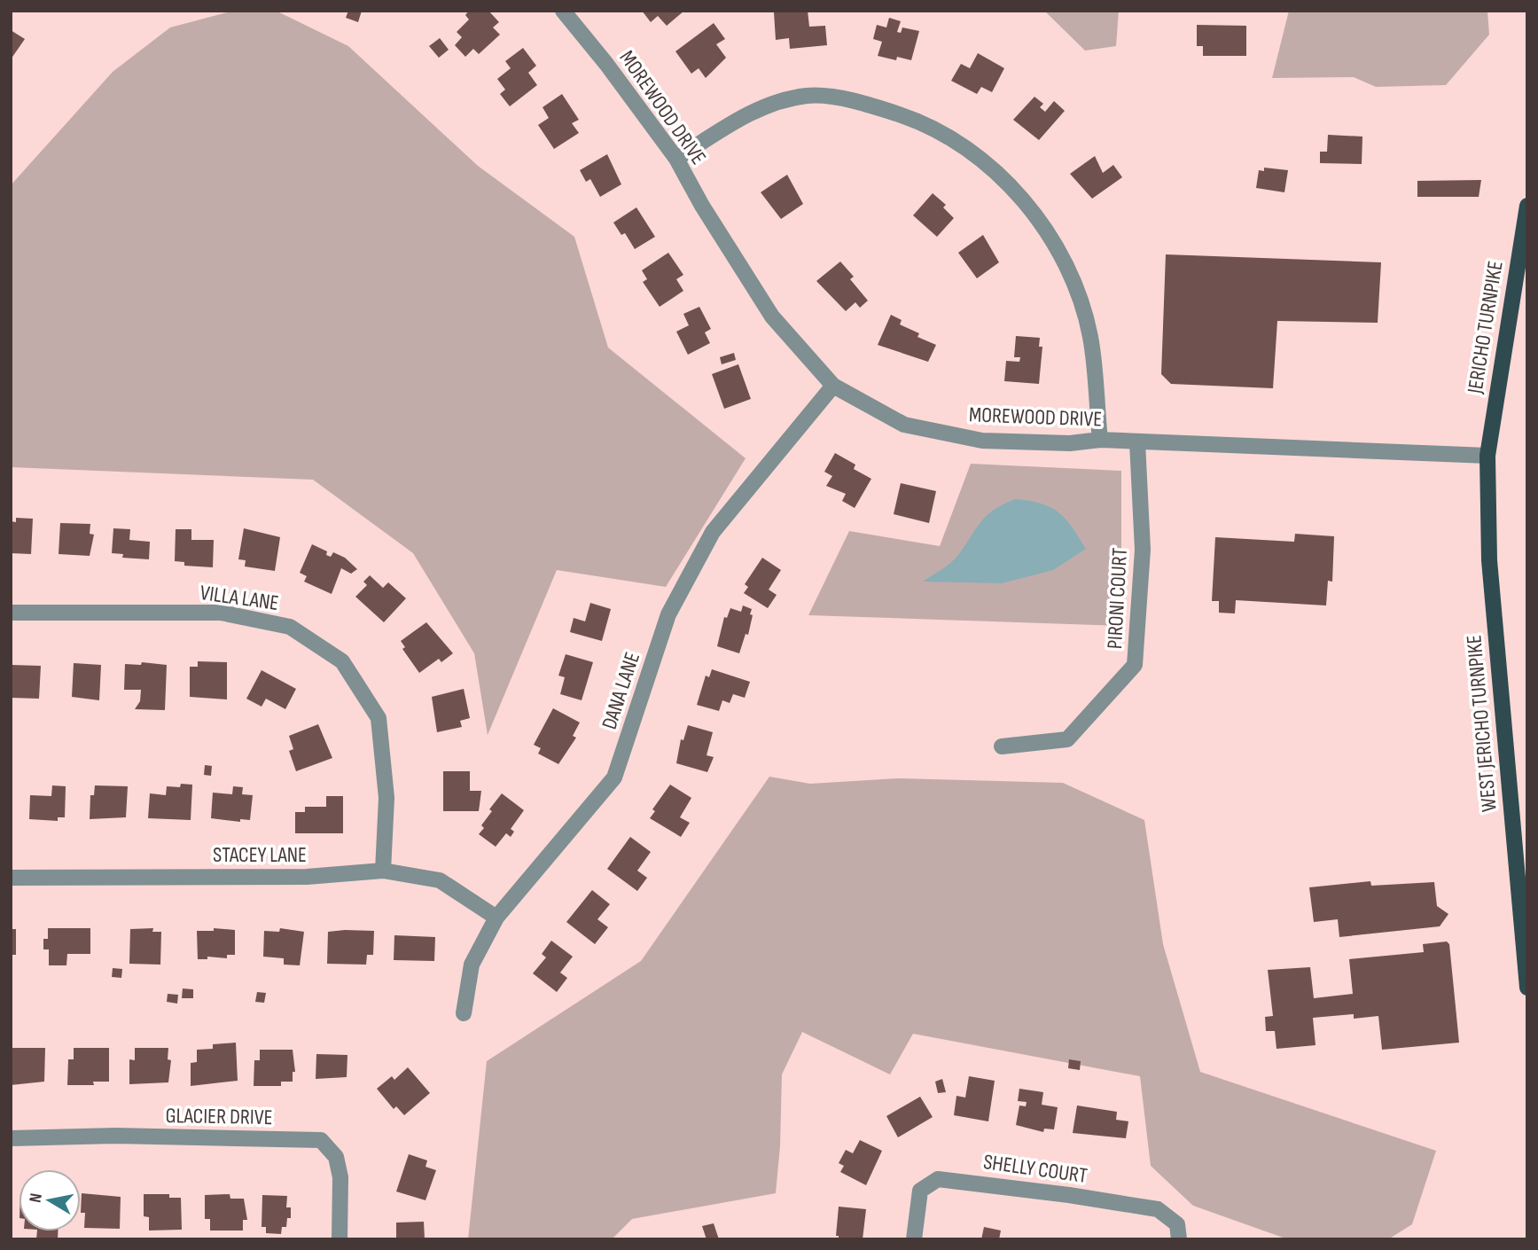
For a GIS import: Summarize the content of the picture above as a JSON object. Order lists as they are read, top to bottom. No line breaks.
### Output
{"streets":{"main road":["JERICHO TURNPIKE","WEST JERICHO TURNPIKE"],"street":["MOREWOOD DRIVE","VILLA LANE","PIRONI COURT","DANA LANE","STACEY LANE","GLACIER DRIVE","SHELLY COURT"]},"crossings":[["MOREWOOD DRIVE","JERICHO TURNPIKE"],["MOREWOOD DRIVE","PIRONI COURT"],["MOREWOOD DRIVE","DANA LANE"],["MOREWOOD DRIVE","WEST JERICHO TURNPIKE"],["JERICHO TURNPIKE","WEST JERICHO TURNPIKE"],["VILLA LANE","STACEY LANE"],["DANA LANE","STACEY LANE"]],"north":"left"}
